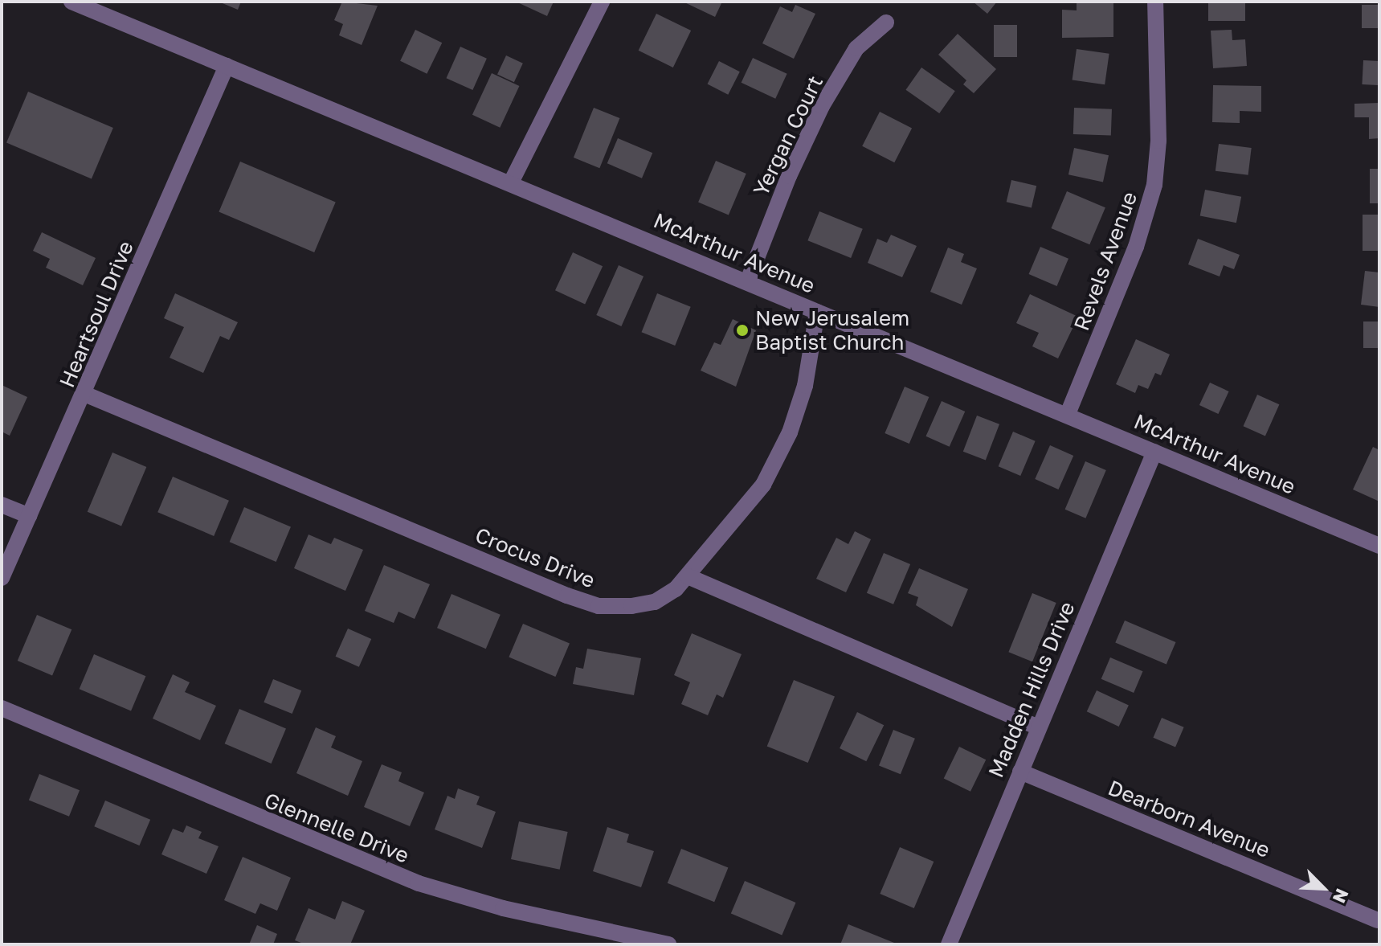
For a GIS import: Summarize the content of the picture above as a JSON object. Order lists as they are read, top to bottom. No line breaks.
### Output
{"streets":{"street":["Yergan Court","McArthur Avenue","Revels Avenue","Heartsoul Drive","Crocus Drive","Madden Hills Drive","Dearborn Avenue","Glennelle Drive"]},"crossings":[["Yergan Court","McArthur Avenue"],["McArthur Avenue","Revels Avenue"],["McArthur Avenue","Heartsoul Drive"],["McArthur Avenue","Crocus Drive"],["McArthur Avenue","Madden Hills Drive"],["Heartsoul Drive","Crocus Drive"],["Madden Hills Drive","Dearborn Avenue"]],"places":["New Jerusalem Baptist Church"],"north":"bottom right"}
